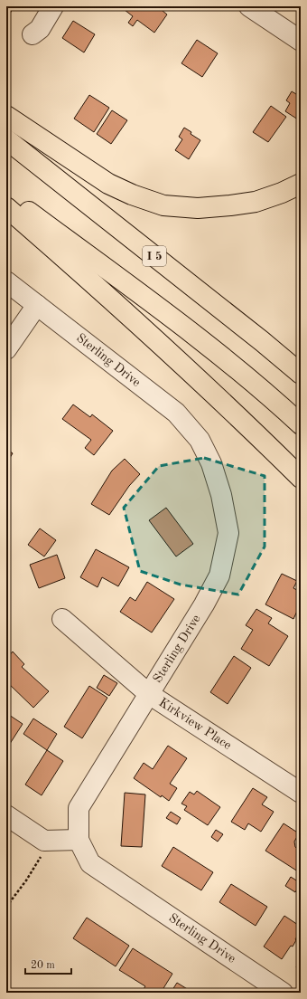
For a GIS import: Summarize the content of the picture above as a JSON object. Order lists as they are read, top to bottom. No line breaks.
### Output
{"streets":{"highway":["I 5"],"street":["Sterling Drive","Kirkview Place"]},"crossings":[["Sterling Drive","Kirkview Place"]],"scale_bar":"20 m"}
